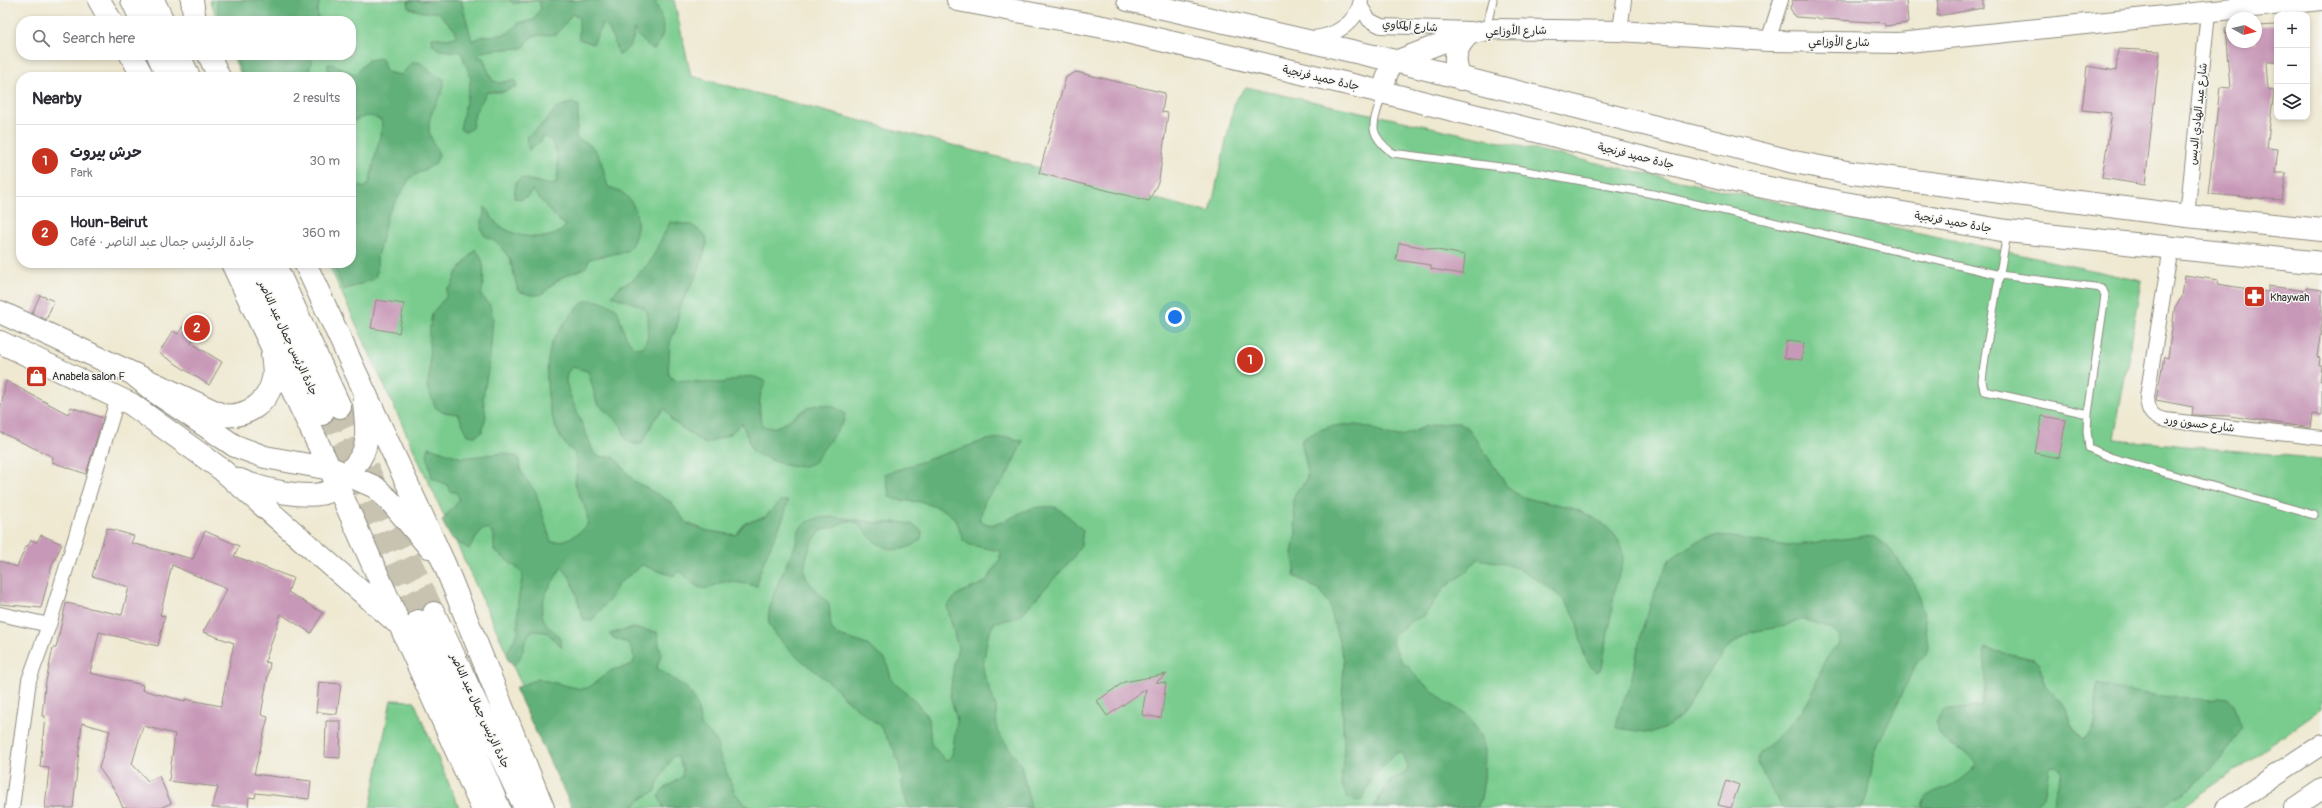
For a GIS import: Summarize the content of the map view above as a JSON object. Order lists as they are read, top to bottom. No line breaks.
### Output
{"streets":{"main road":["جادة حميد فرنجية","جادة الرئيس جمال عبد الناصر"],"street":["شارع المكاوي","شارع الأوزاعي","شارع عبد الهادي الدبس","شارع حسون ورد"]},"crossings":[["شارع المكاوي","شارع الأوزاعي"],["شارع الأوزاعي","شارع عبد الهادي الدبس"],["جادة حميد فرنجية","شارع حسون ورد"]],"places":{"pharmacy":["Khaywah"],"shop":["Anabela salon F"]},"north":"right","page":{"map_buttons":["+","−"],"search":"Search here","heading":["Nearby","2 results"],"list":[{"mark":"1","name":"حرش بيروت","note":"Park","value":"30 m"},{"mark":"2","name":"Houn-Beirut","note":"Café · جادة الرئيس جمال عبد الناصر","value":"360 m"}],"pins":["2","1"]}}
